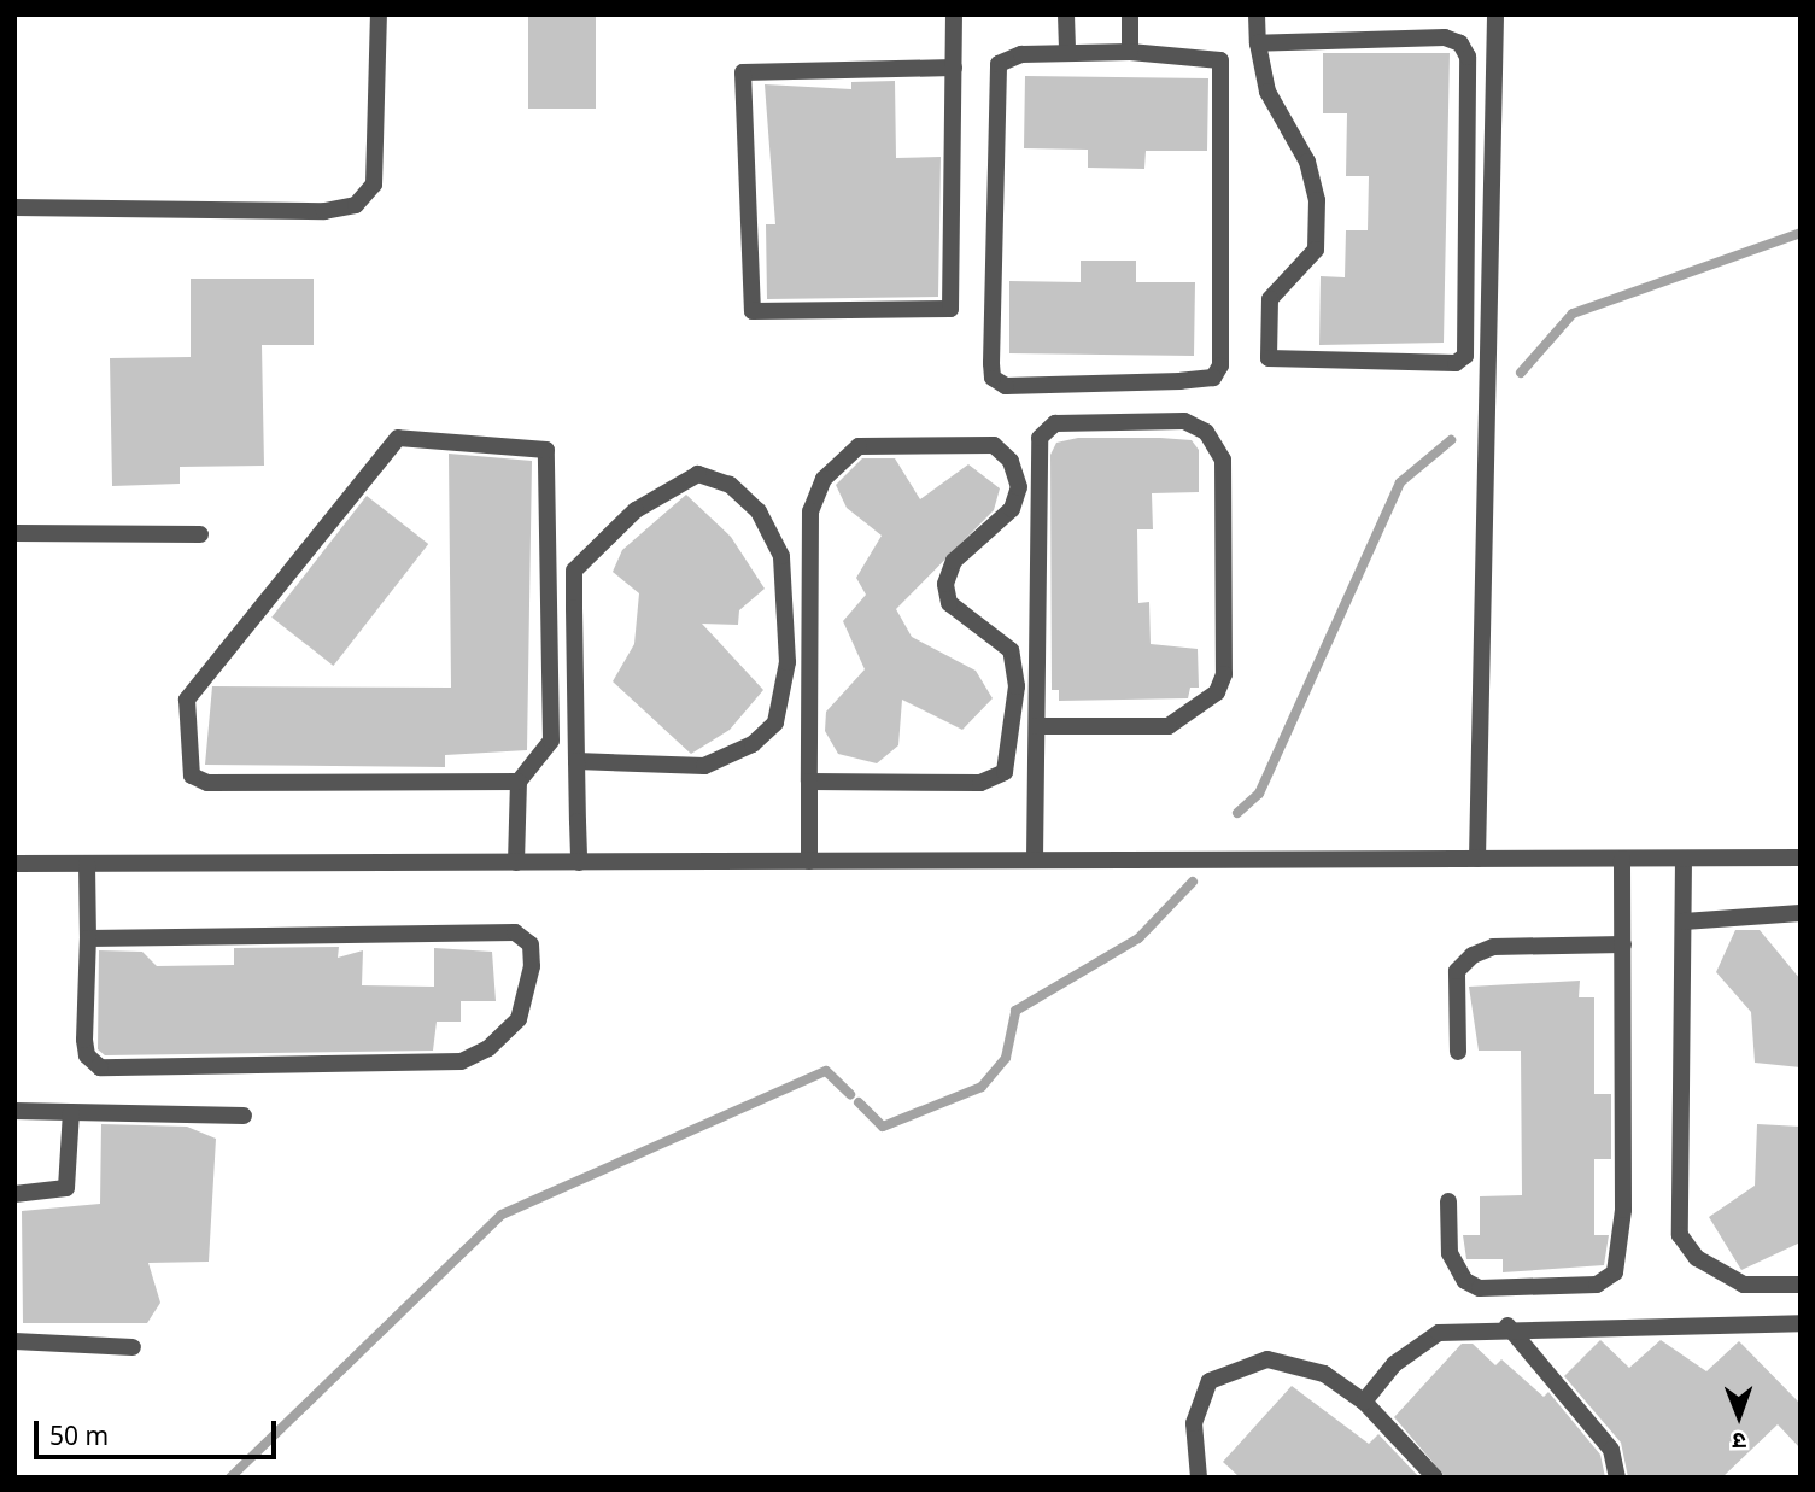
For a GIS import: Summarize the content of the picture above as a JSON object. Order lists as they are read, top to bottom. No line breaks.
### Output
{"scale_bar":"50 m","north":"bottom"}
